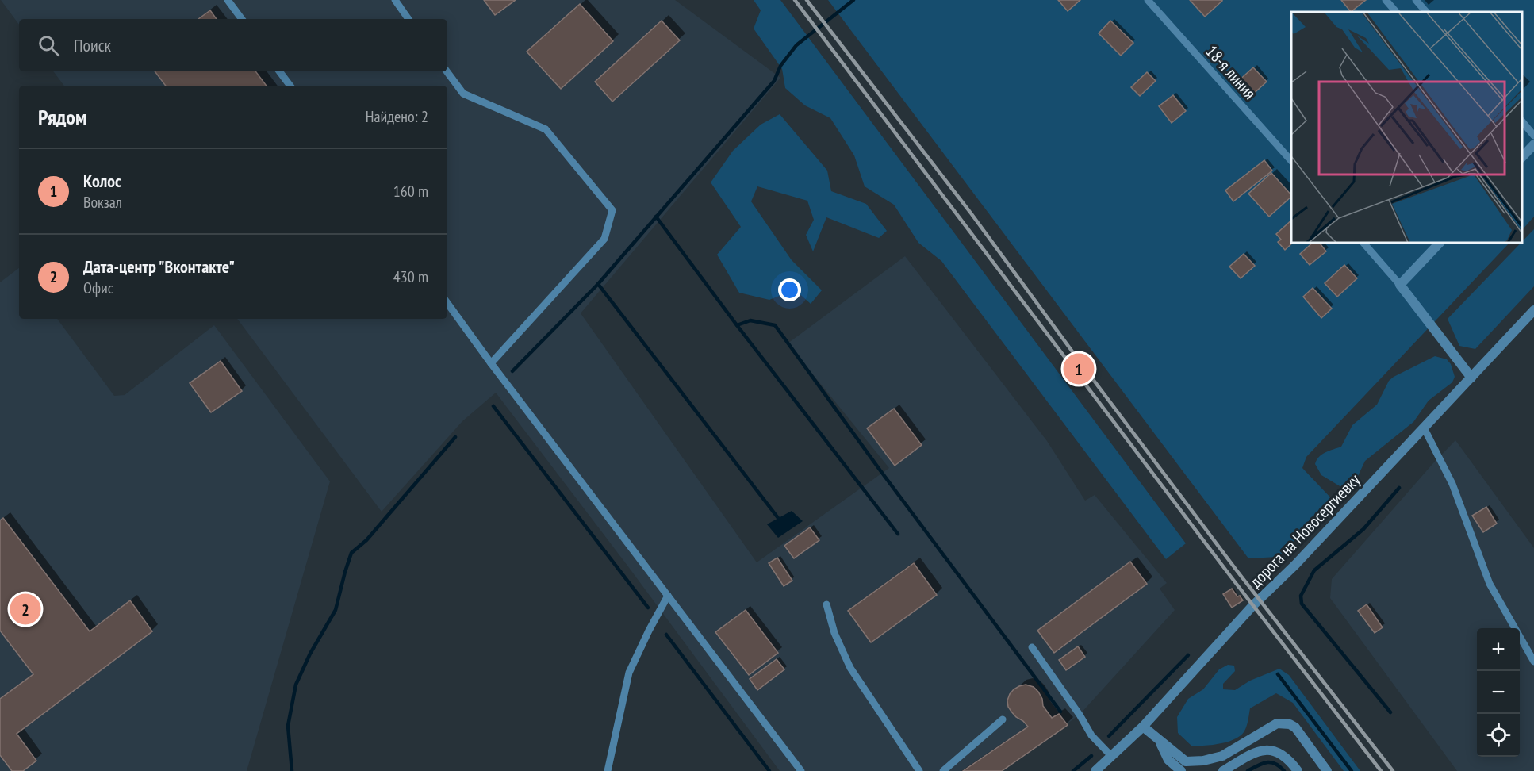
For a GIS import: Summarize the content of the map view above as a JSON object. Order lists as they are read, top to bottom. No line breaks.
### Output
{"streets":{"street":["дорога на Новосергиевку"],"lane":["18-я линия"]},"page":{"search":"Поиск","heading":["Рядом","Найдено: 2"],"list":[{"mark":"1","name":"Колос","note":"Вокзал","value":"160 m"},{"mark":"2","name":"Дата-центр \"Вконтакте\"","note":"Офис","value":"430 m"}],"pins":["1","2"],"map_buttons":["+","−"]}}
